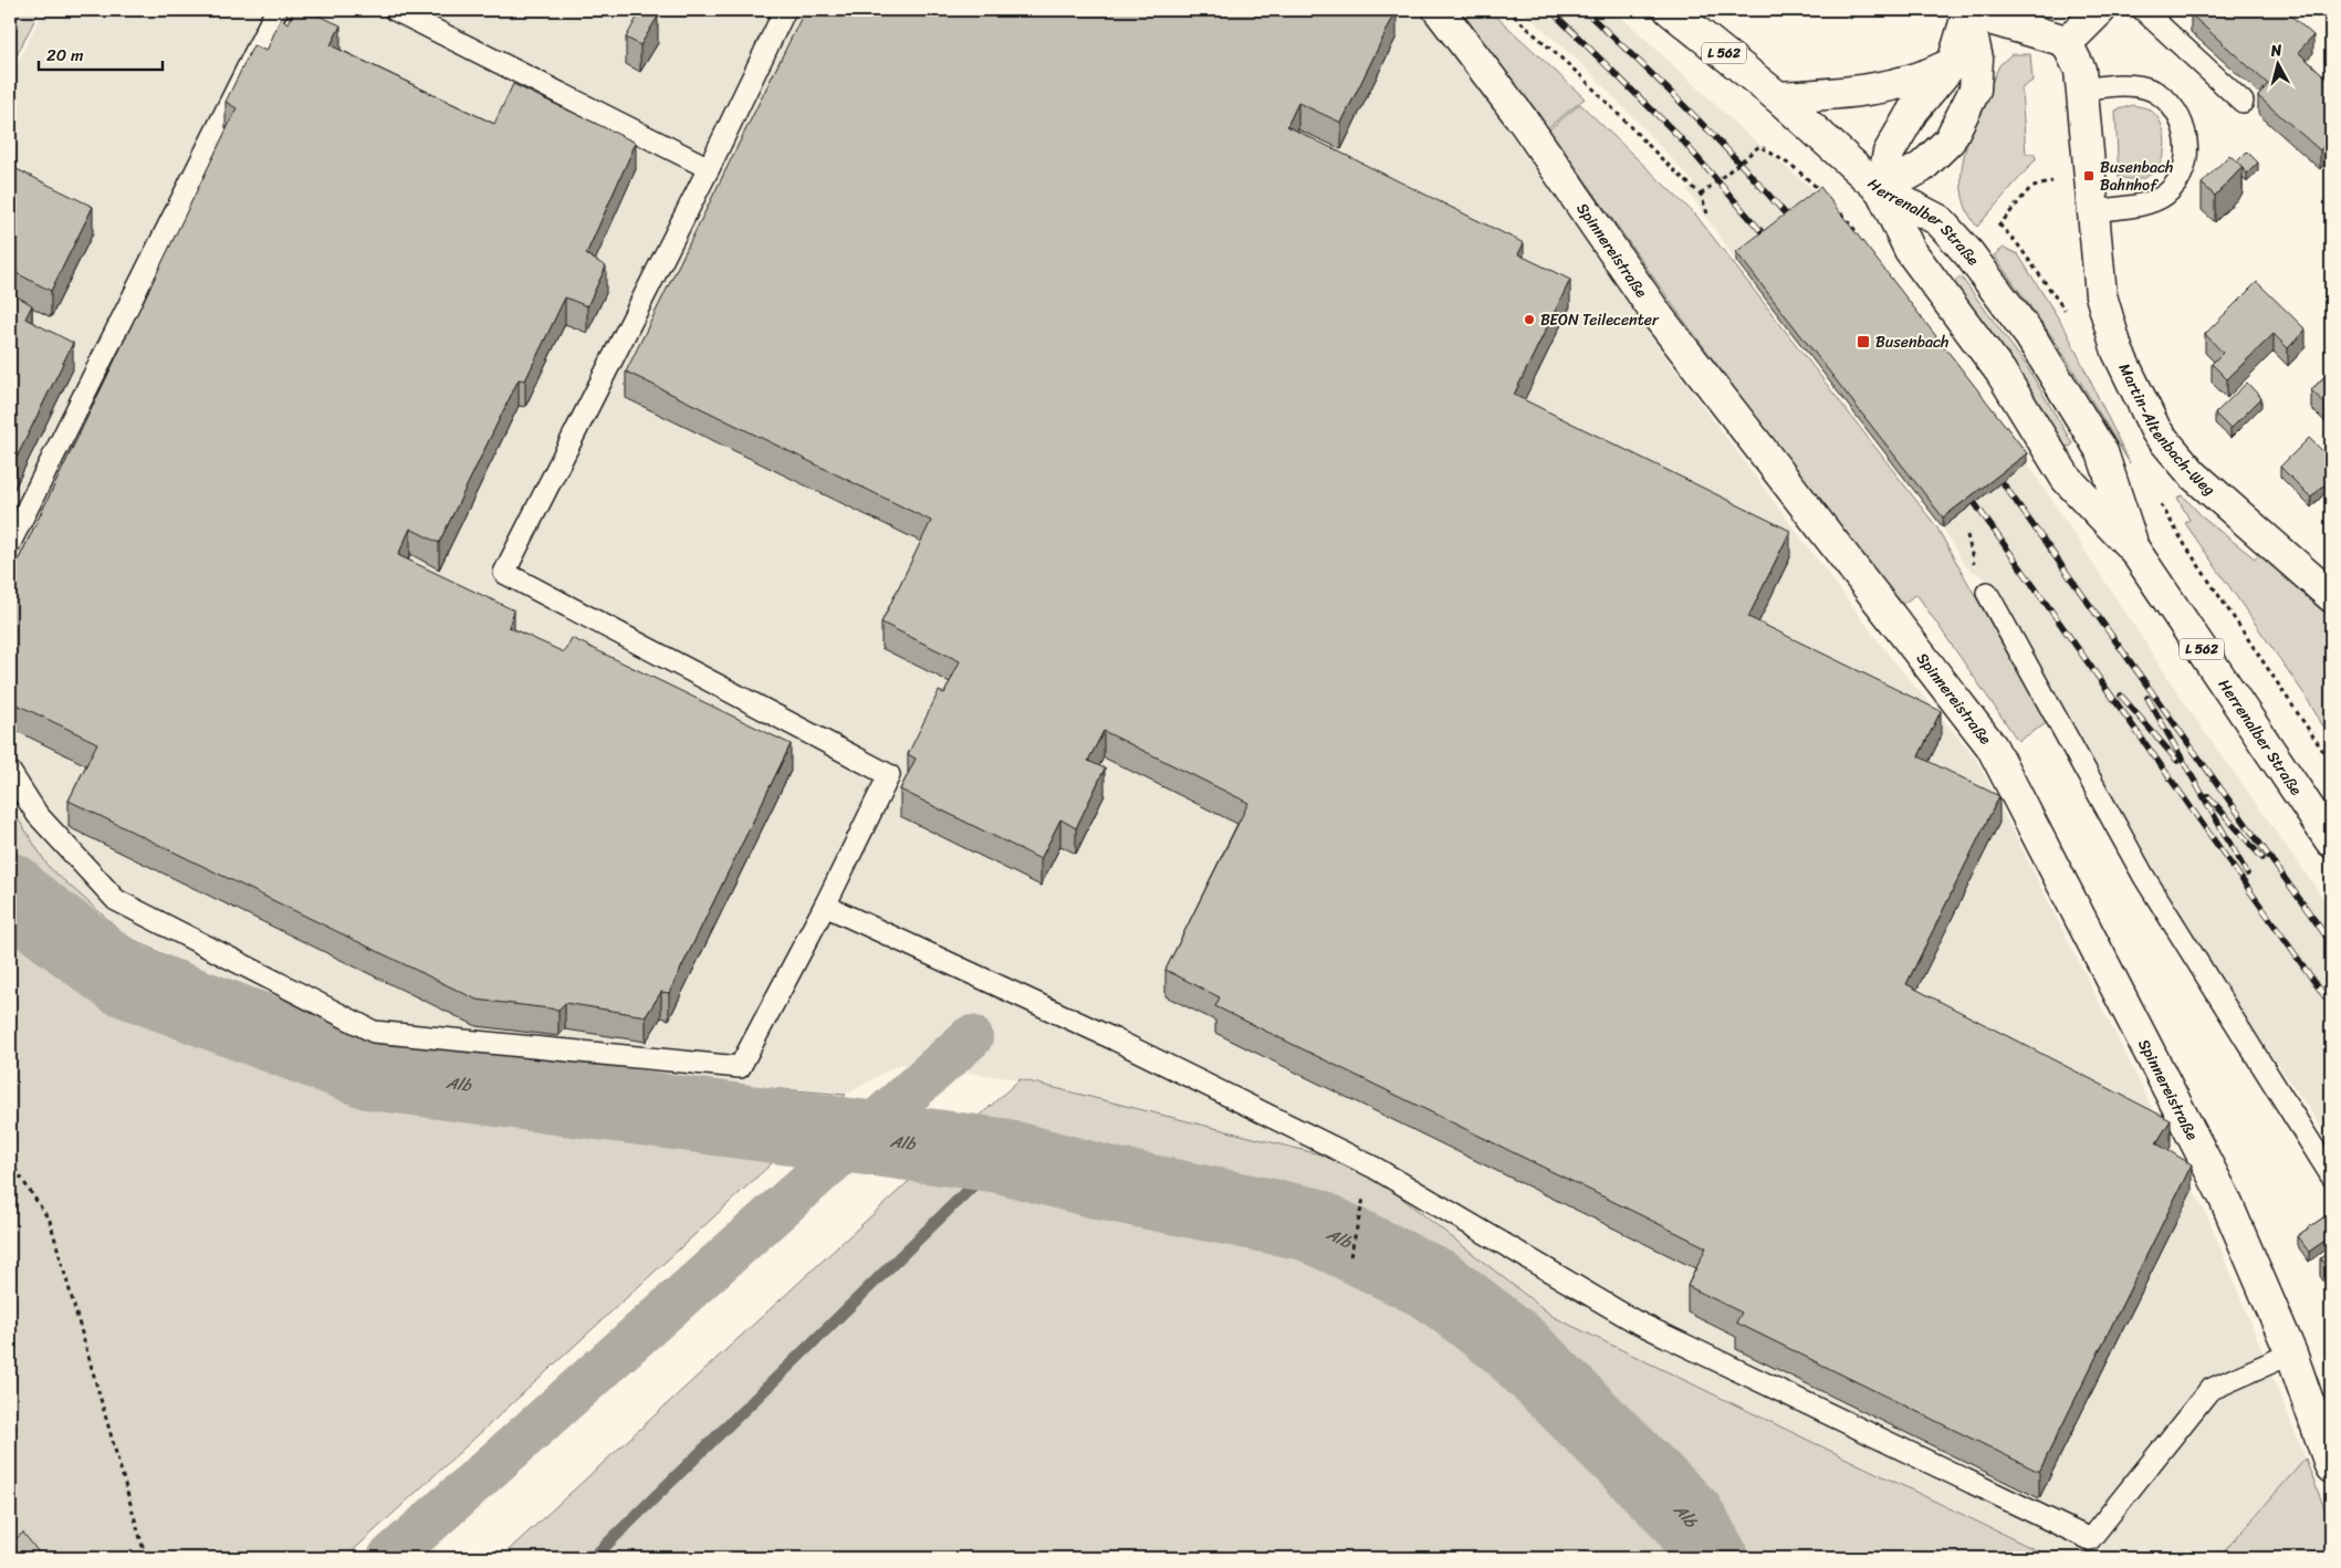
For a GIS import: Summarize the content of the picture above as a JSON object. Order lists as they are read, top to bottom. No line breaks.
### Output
{"streets":{"street":["L 562","Herrenalber Straße","Spinnereistraße","Martin-Altenbach-Weg"]},"crossings":[["L 562","Herrenalber Straße"]],"water":["Alb"],"places":{"transit":["Busenbach Bahnhof","Busenbach"],"other":["BEON Teilecenter"]},"scale_bar":"20 m","north":"top"}
